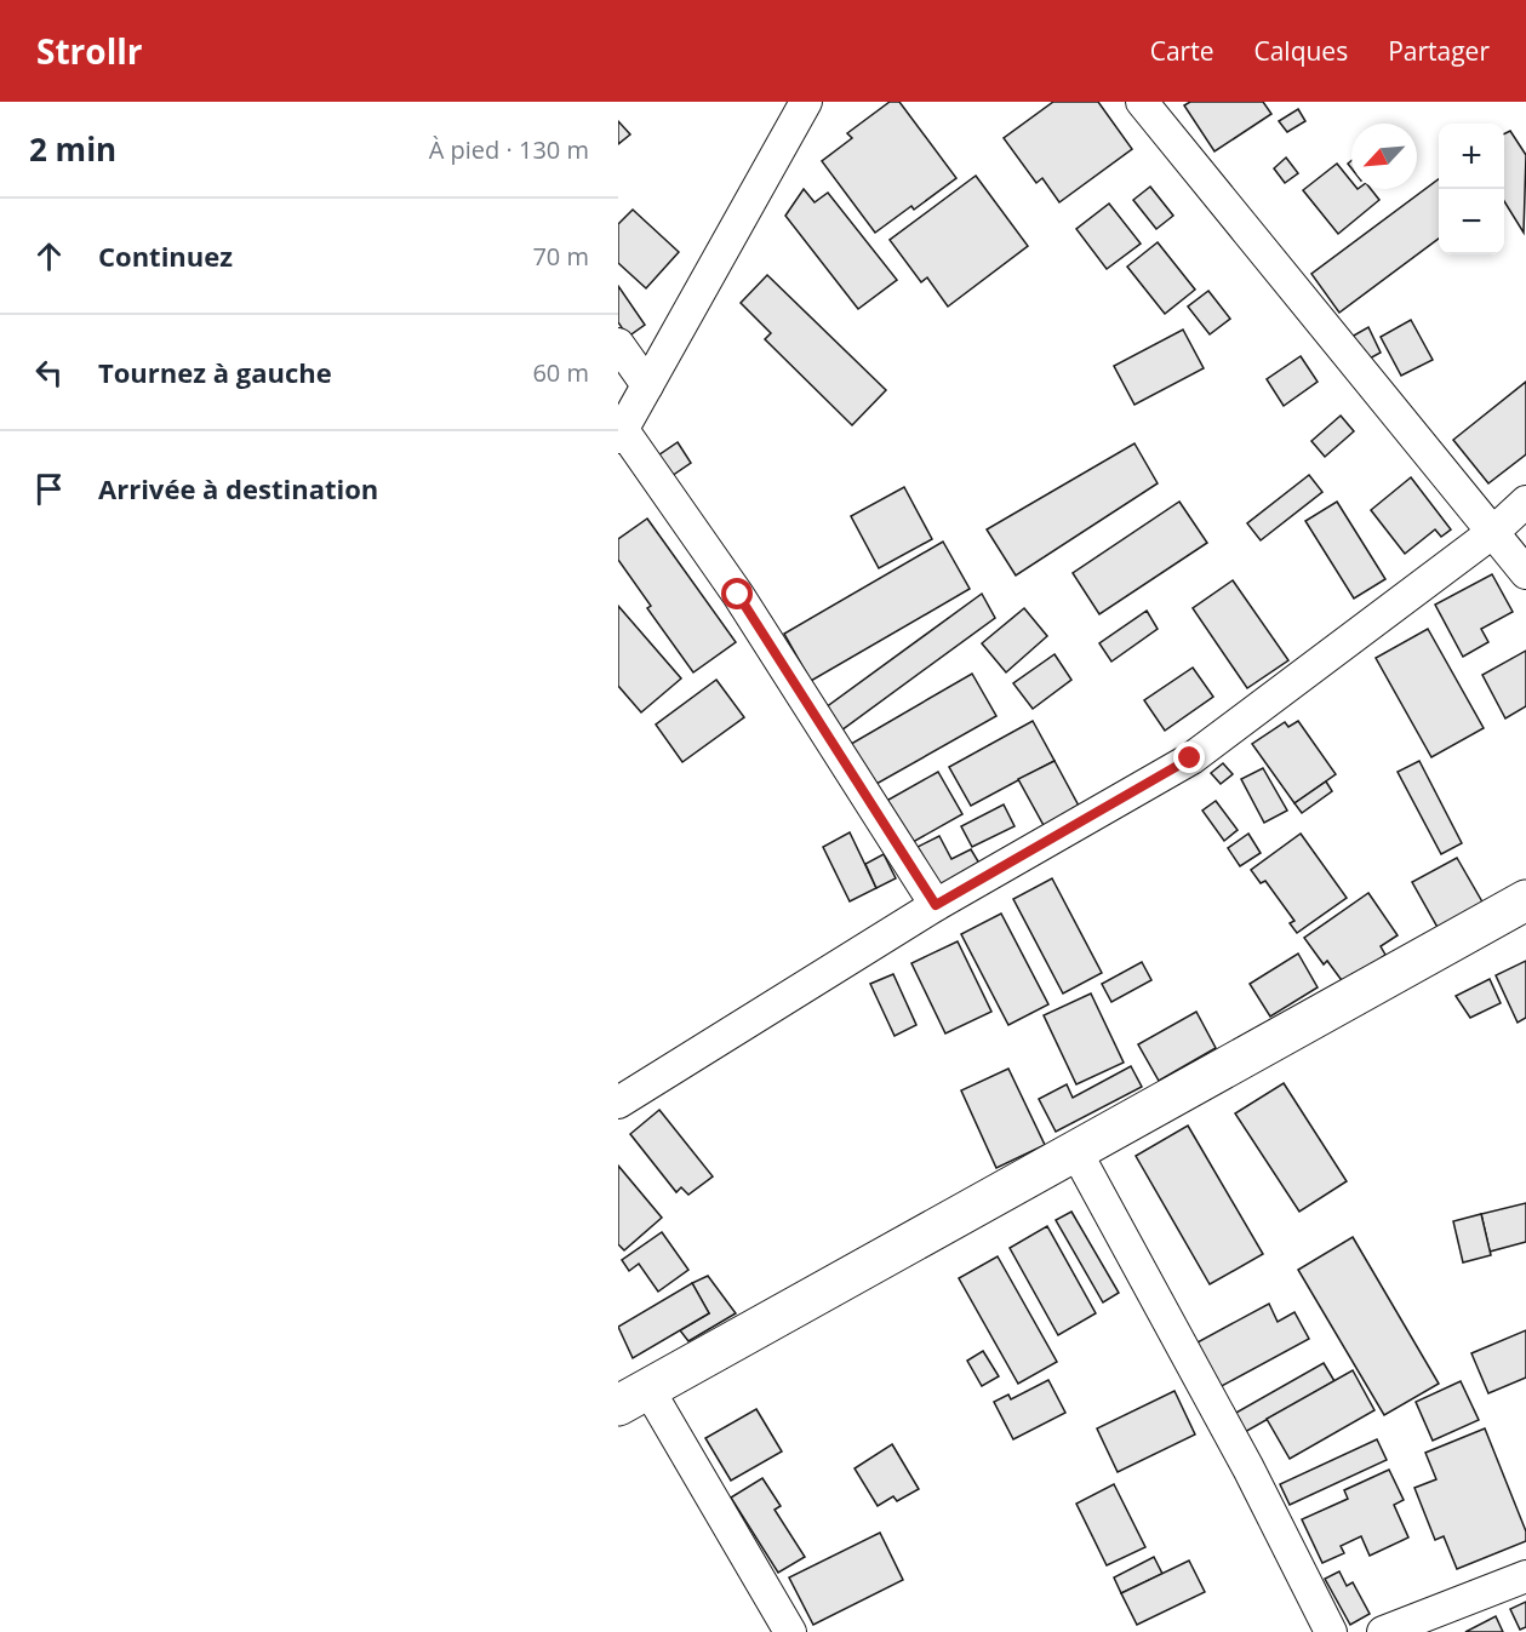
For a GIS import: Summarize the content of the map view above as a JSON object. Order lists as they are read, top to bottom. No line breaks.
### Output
{"north":"bottom left","page":{"header":"Strollr","nav":["Carte","Calques","Partager"],"heading":["2 min","À pied · 130 m"],"map_buttons":["+","−"],"list":[["Continuez","70 m"],["Tournez à gauche","60 m"],"Arrivée à destination"]}}
